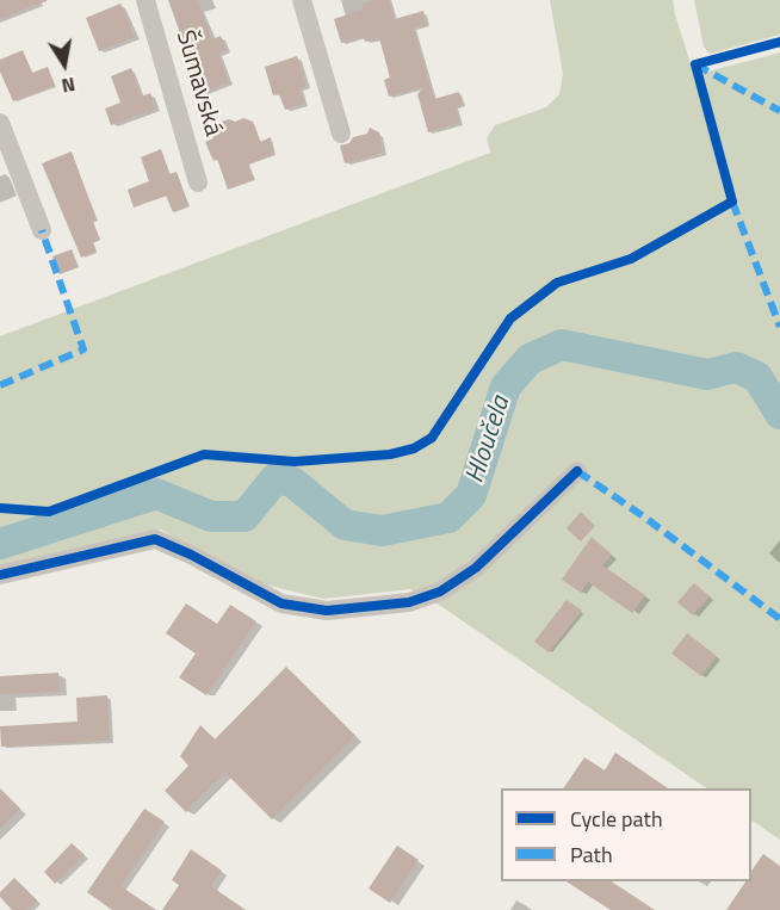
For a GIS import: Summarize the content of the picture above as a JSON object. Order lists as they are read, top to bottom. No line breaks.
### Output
{"streets":{"street":["Šumavská"]},"water":["Hloučela"],"legend":["Cycle path","Path"],"north":"bottom"}
